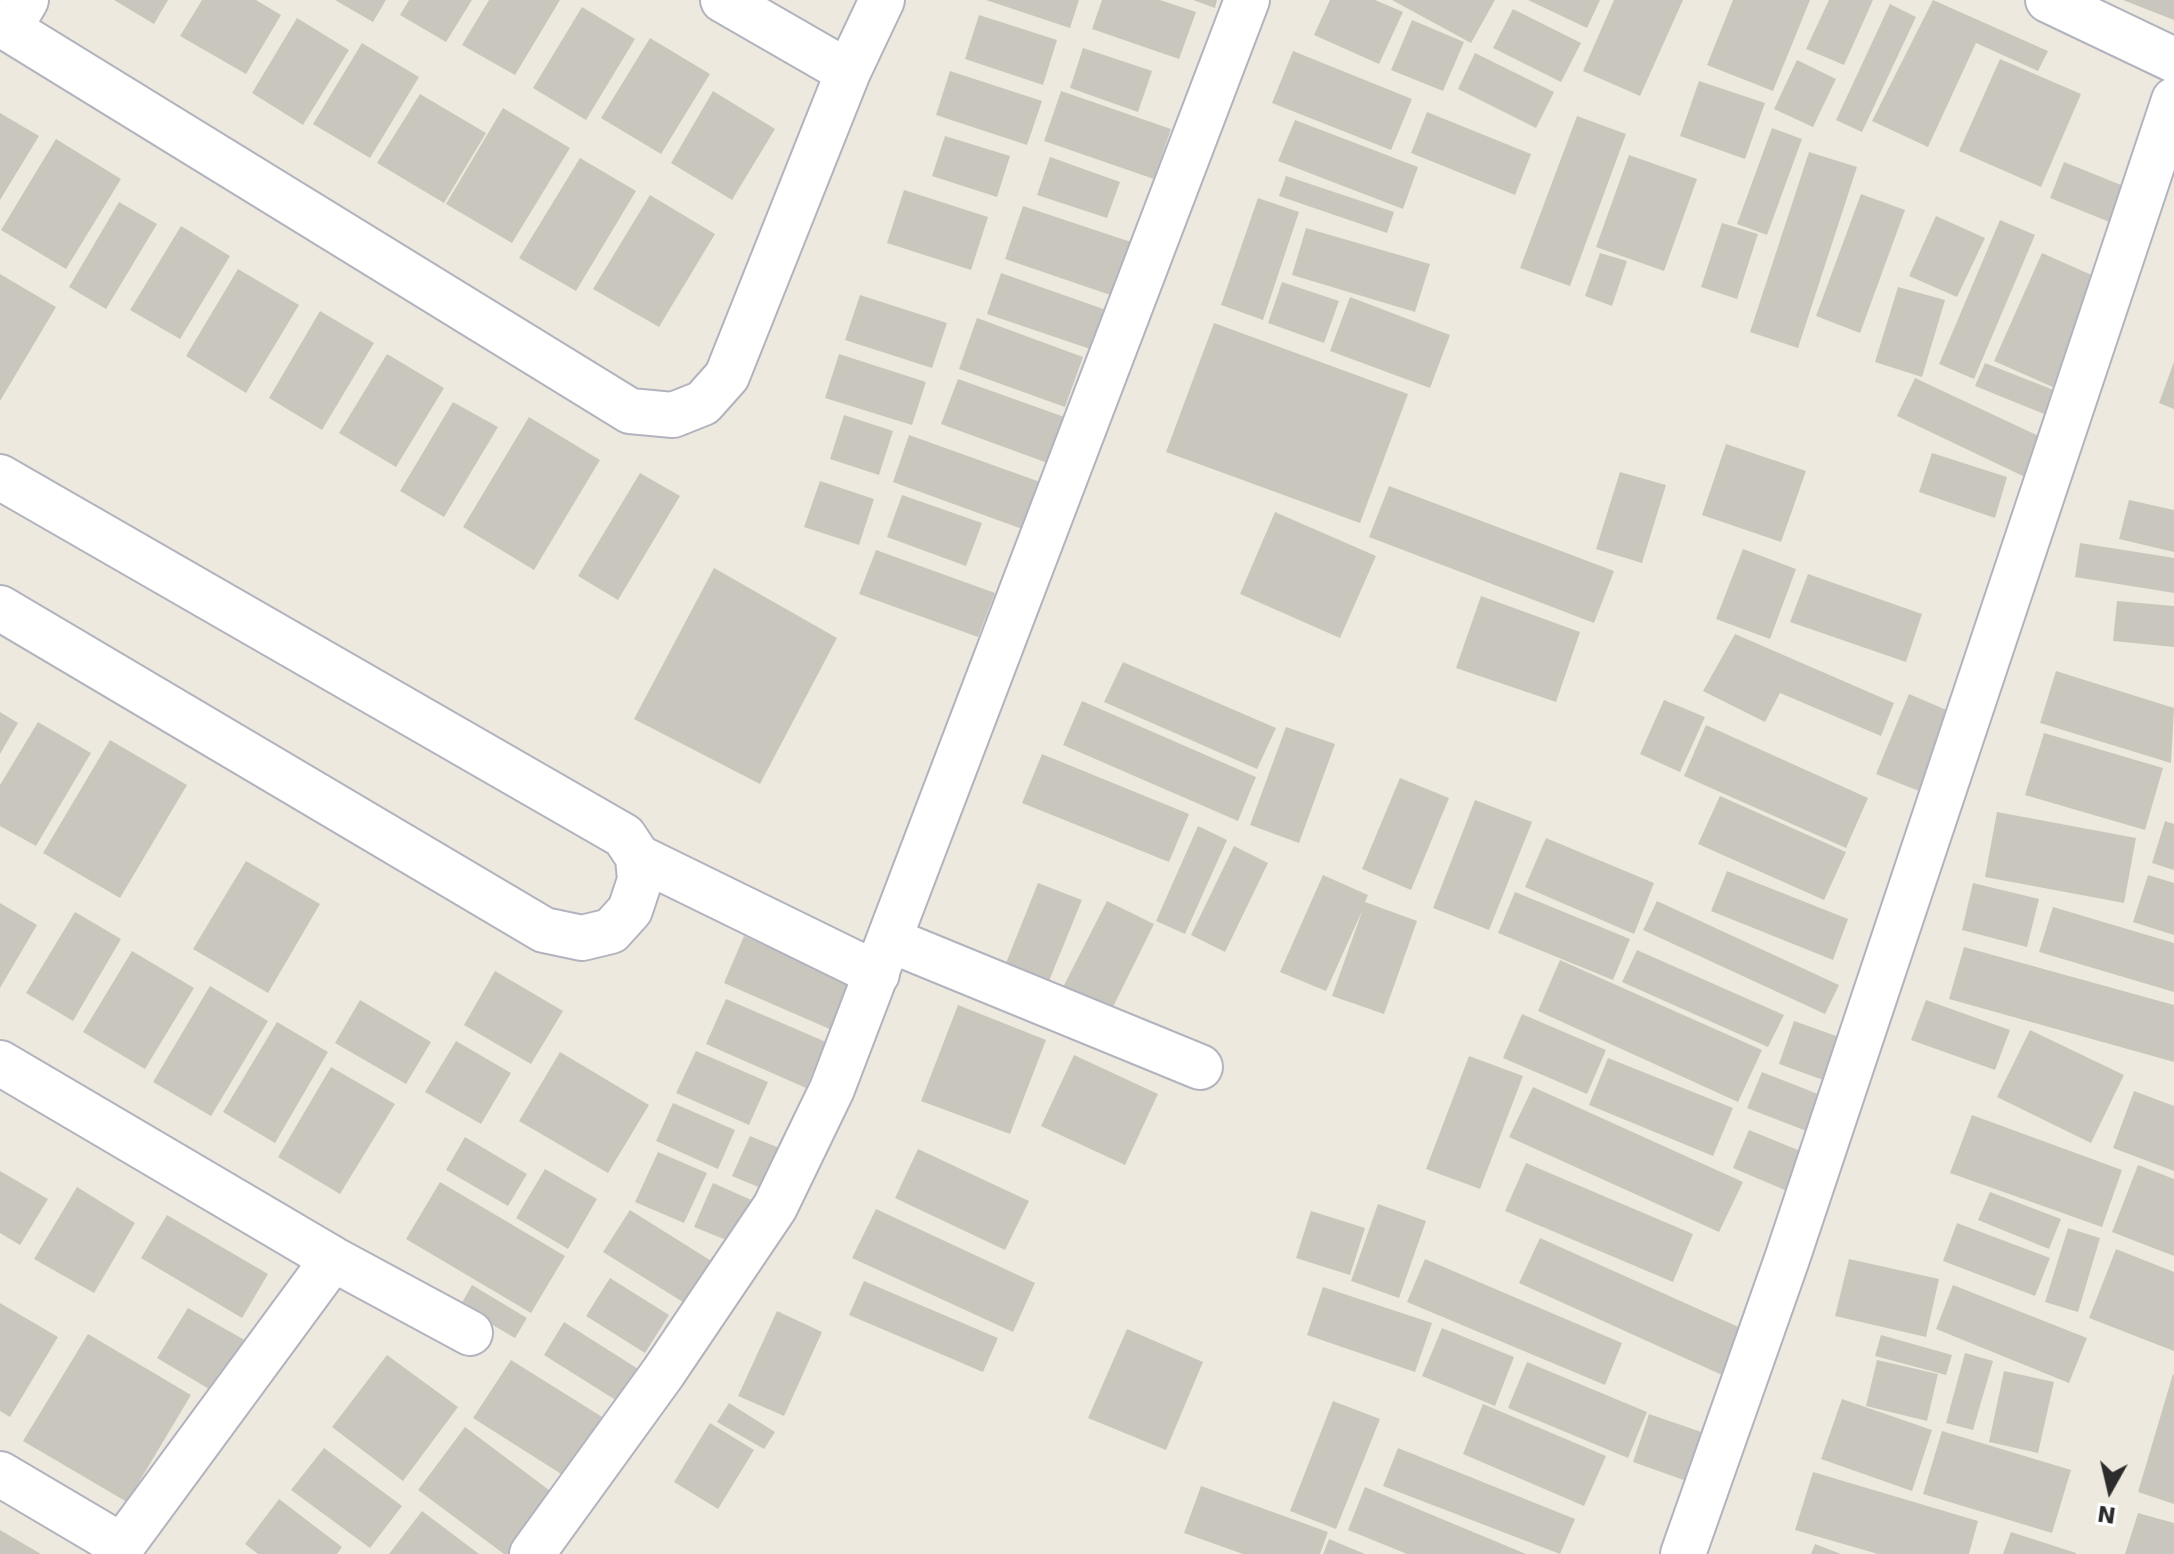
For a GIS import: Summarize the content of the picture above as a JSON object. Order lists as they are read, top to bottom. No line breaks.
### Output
{"north":"bottom"}
